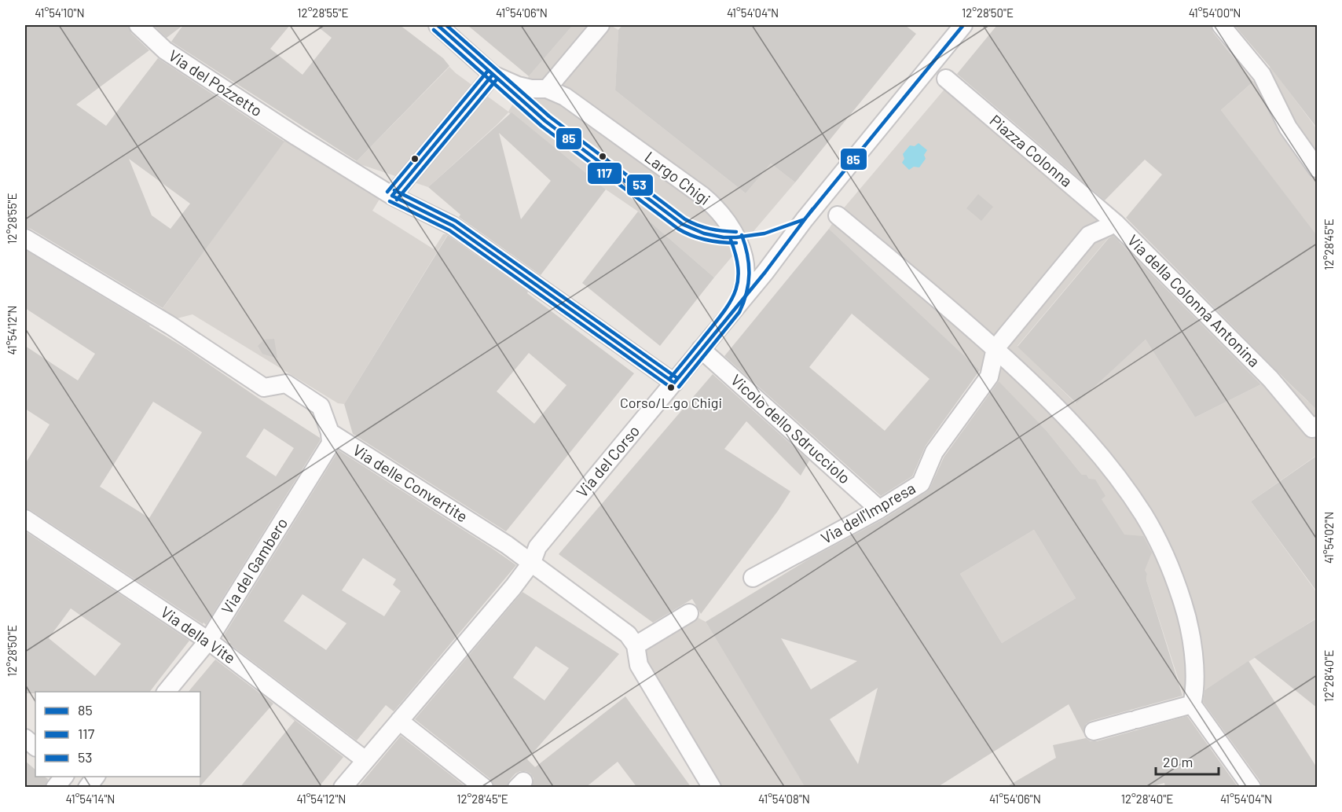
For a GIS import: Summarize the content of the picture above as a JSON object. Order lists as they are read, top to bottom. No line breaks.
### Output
{"streets":{"street":["Via del Pozzetto","Piazza Colonna","Largo Chigi","Via della Colonna Antonina","Vicolo dello Sdrucciolo","Via del Corso","Via delle Convertite","Via dell'Impresa","Via del Gambero","Via della Vite"]},"crossings":[["Via del Pozzetto","Via del Corso"],["Piazza Colonna","Via della Colonna Antonina"],["Largo Chigi","Via del Corso"],["Vicolo dello Sdrucciolo","Via del Corso"],["Vicolo dello Sdrucciolo","Via dell'Impresa"],["Via del Corso","Via delle Convertite"],["Via del Corso","Via della Vite"],["Via delle Convertite","Via del Gambero"],["Via del Gambero","Via della Vite"]],"places":["Corso/L.go Chigi"],"lines":["transit line 85","transit line 53","transit line 117"],"legend":["85","117","53"],"scale_bar":"20 m","coordinates":["41°54'10\"N","12°28'55\"E","41°54'06\"N","41°54'04\"N","12°28'50\"E","41°54'00\"N","12°28'45\"E","41°54'12\"N","41°54'02\"N","12°28'40\"E","41°54'14\"N","41°54'08\"N"]}
